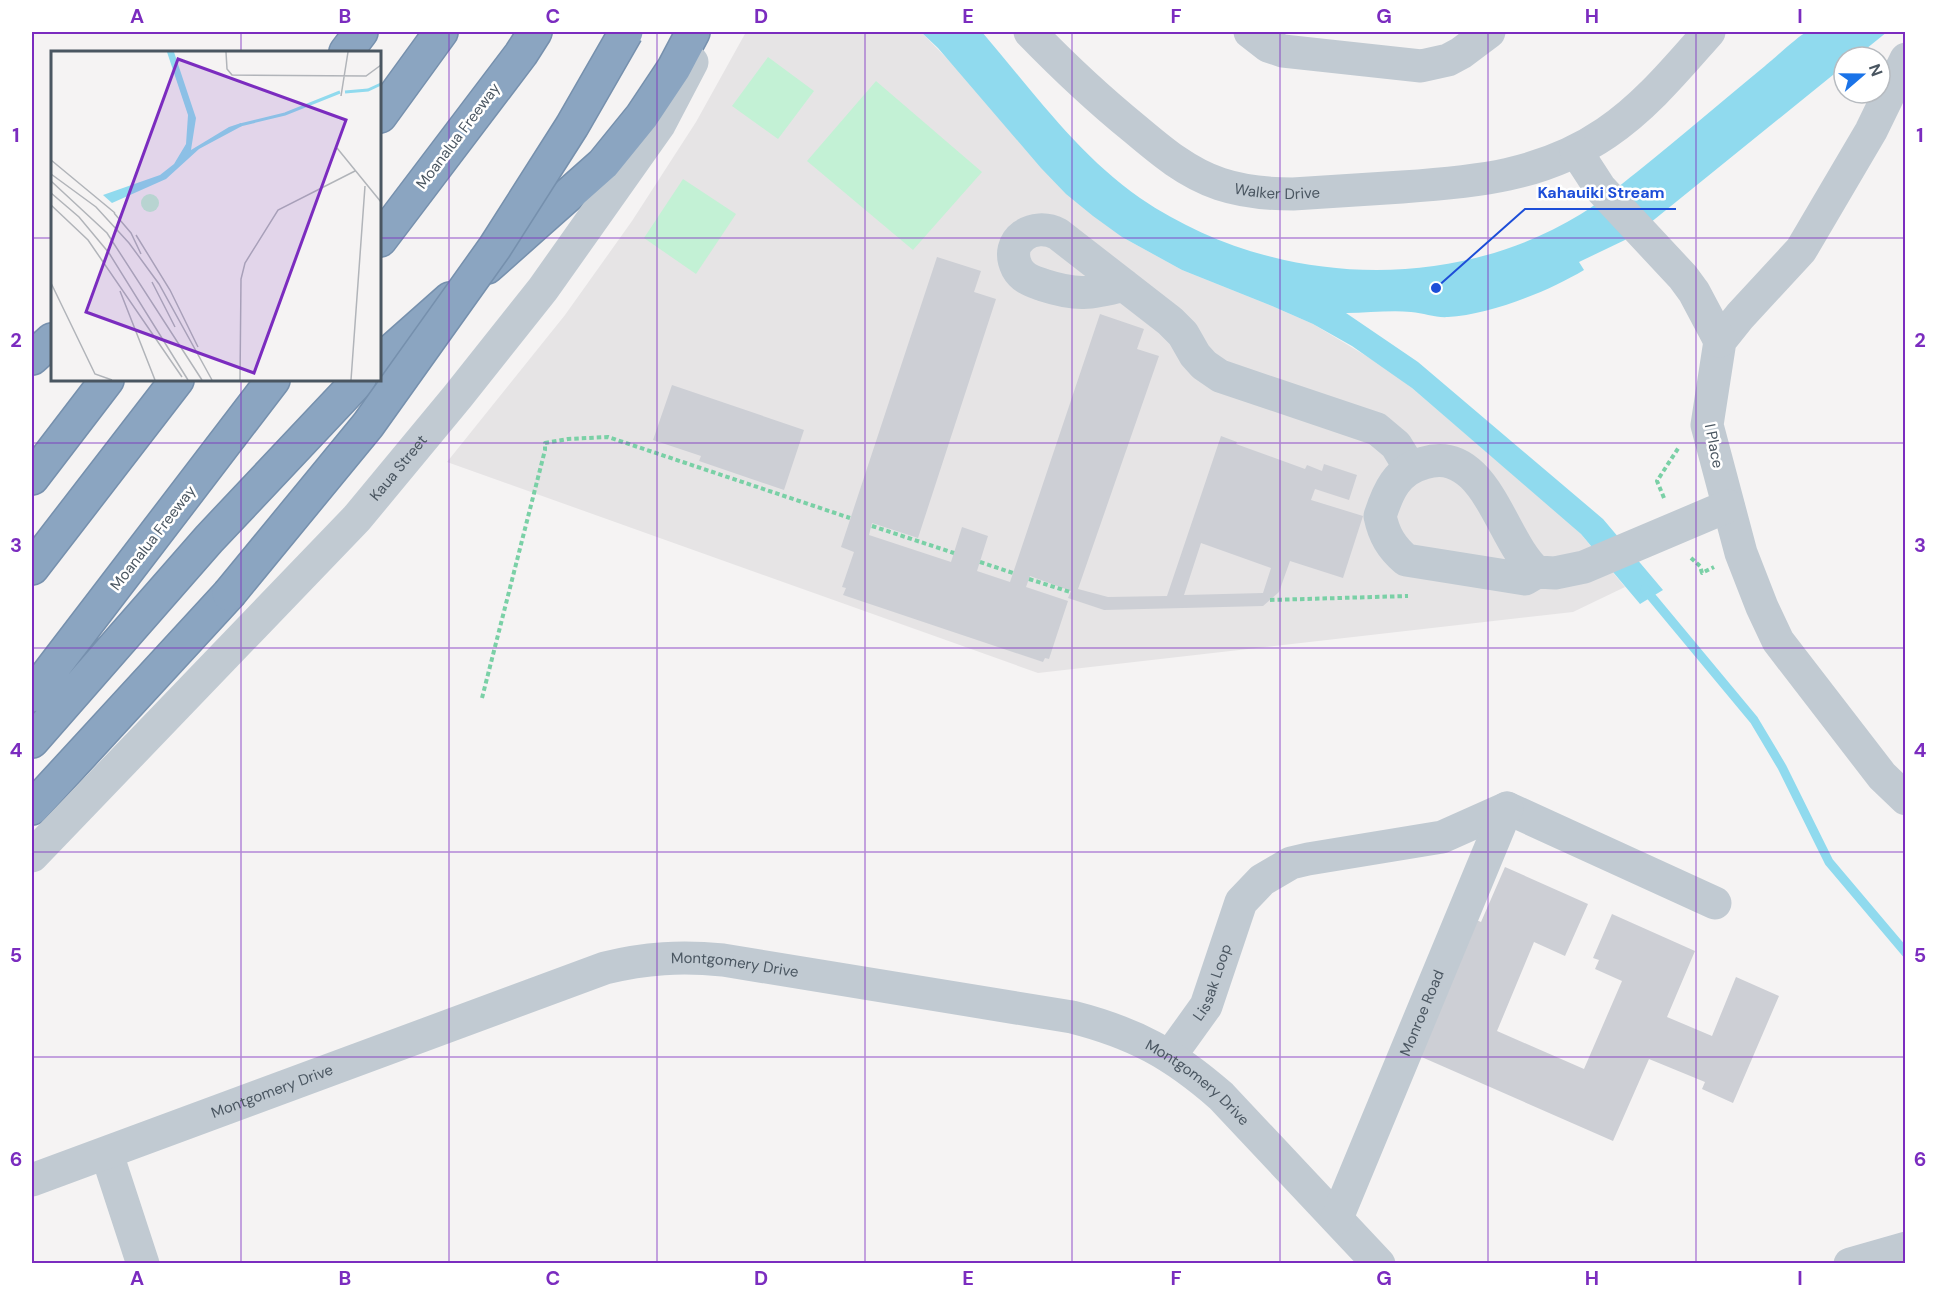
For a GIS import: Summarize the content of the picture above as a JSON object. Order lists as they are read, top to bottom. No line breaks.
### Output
{"streets":{"highway":["Moanalua Freeway"],"street":["Walker Drive","I Place","Kaua Street","Montgomery Drive","Lissak Loop","Monroe Road"]},"crossings":[["Montgomery Drive","Lissak Loop"],["Montgomery Drive","Monroe Road"],["Lissak Loop","Monroe Road"]],"places":["Kahauiki Stream"],"north":"right","grid":{"columns":["A","B","C","D","E","F","G","H","I"],"rows":["1","2","3","4","5","6"]}}
